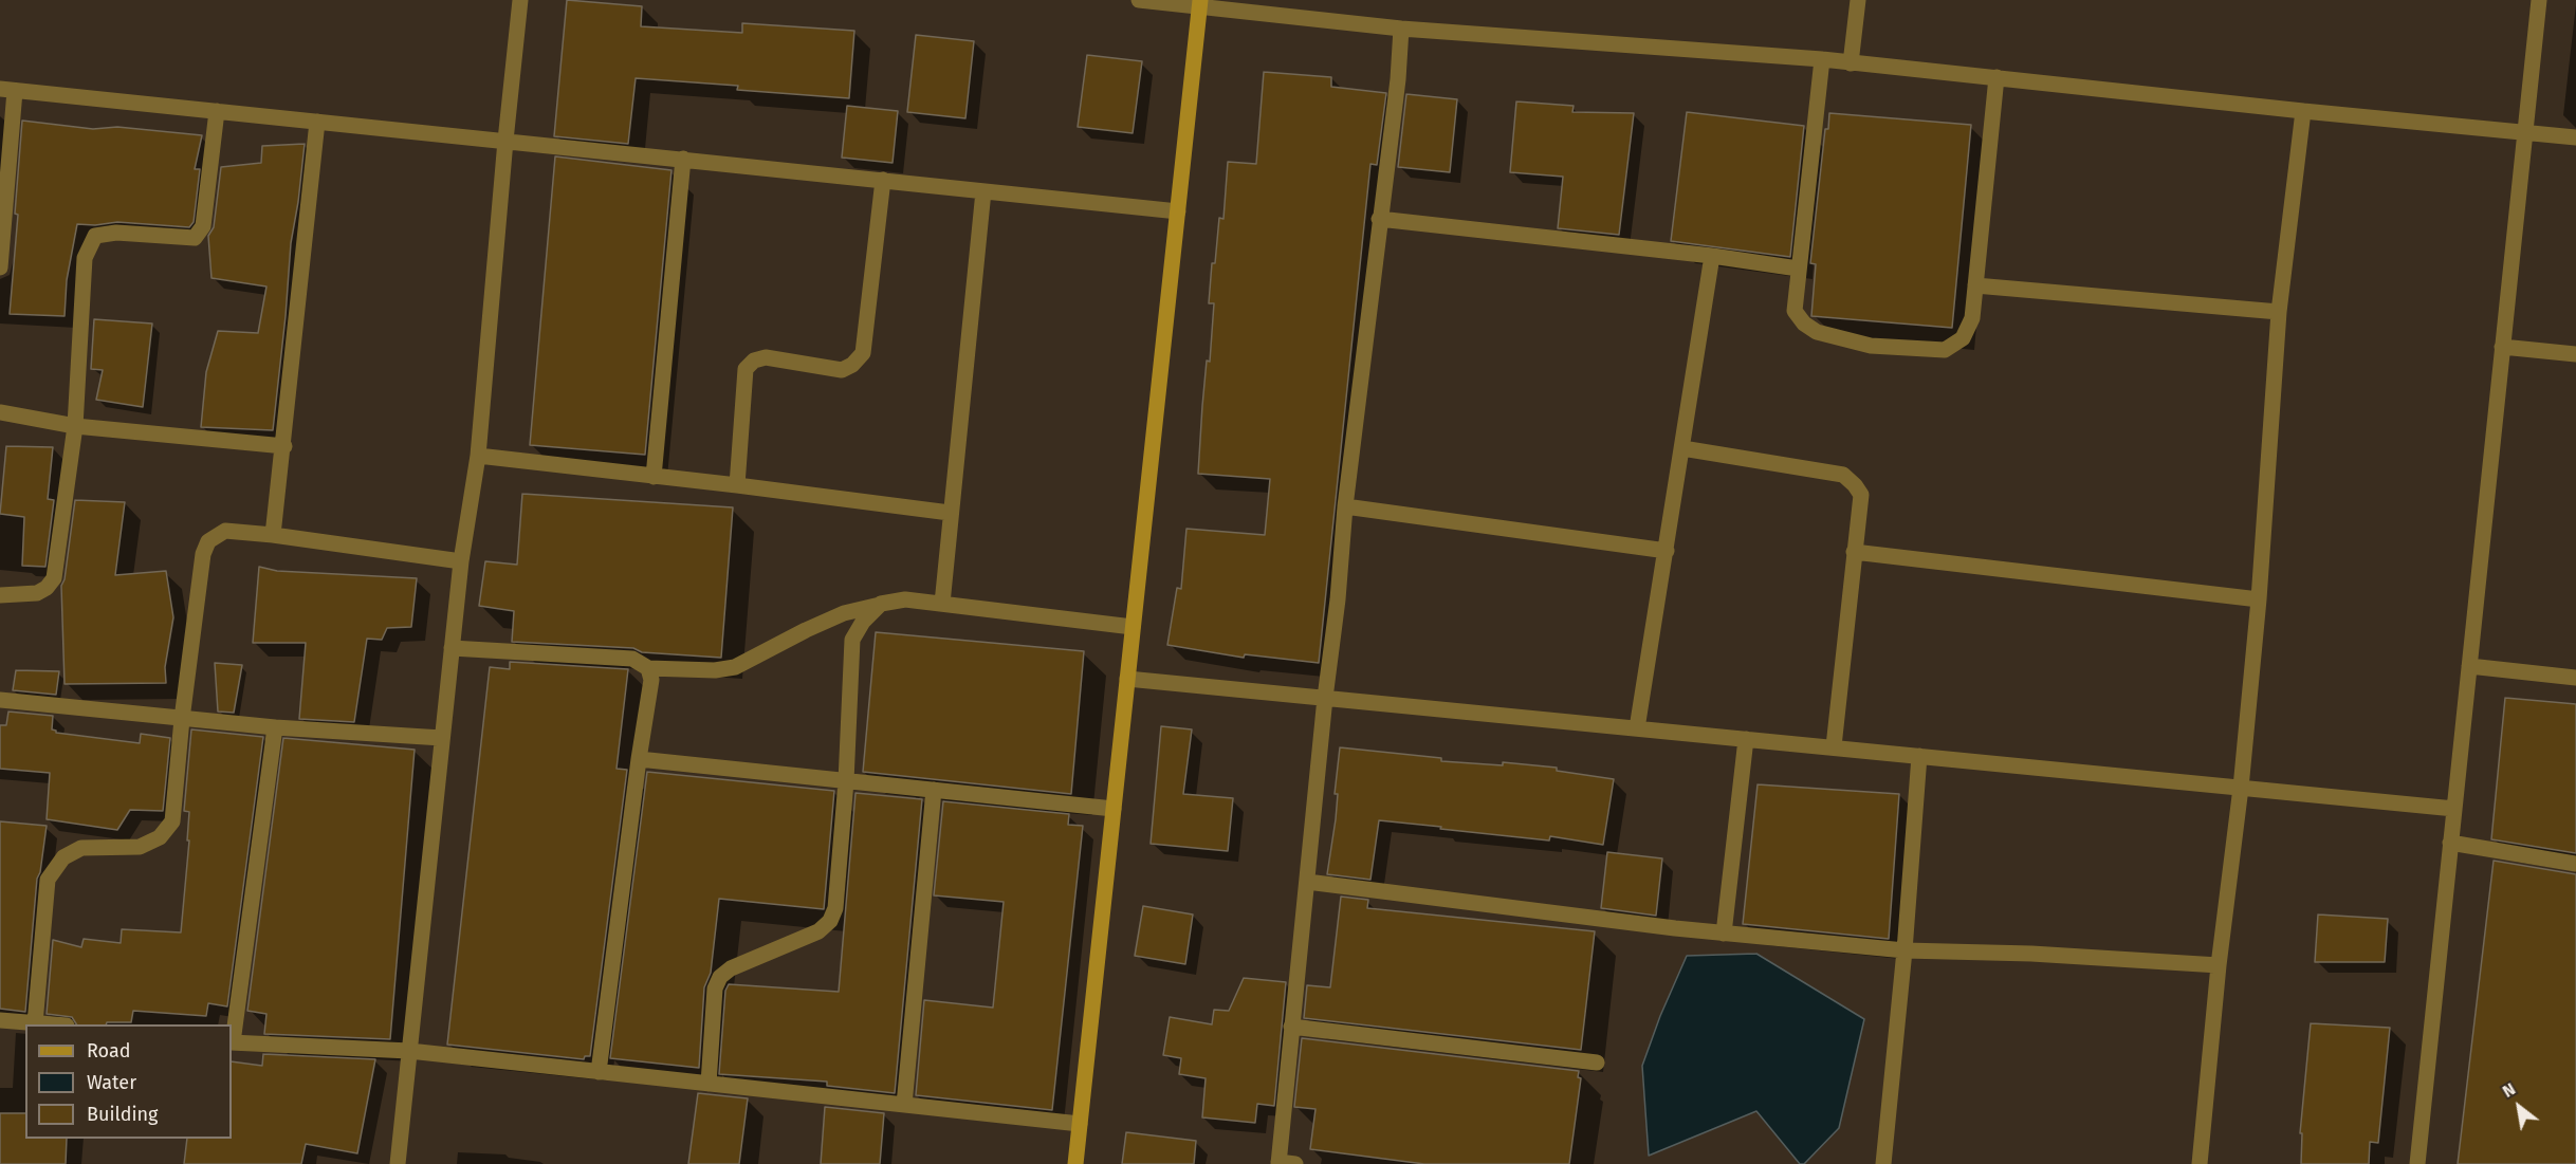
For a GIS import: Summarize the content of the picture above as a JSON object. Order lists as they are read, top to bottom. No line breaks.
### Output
{"legend":["Road","Water","Building"],"north":"top left"}
